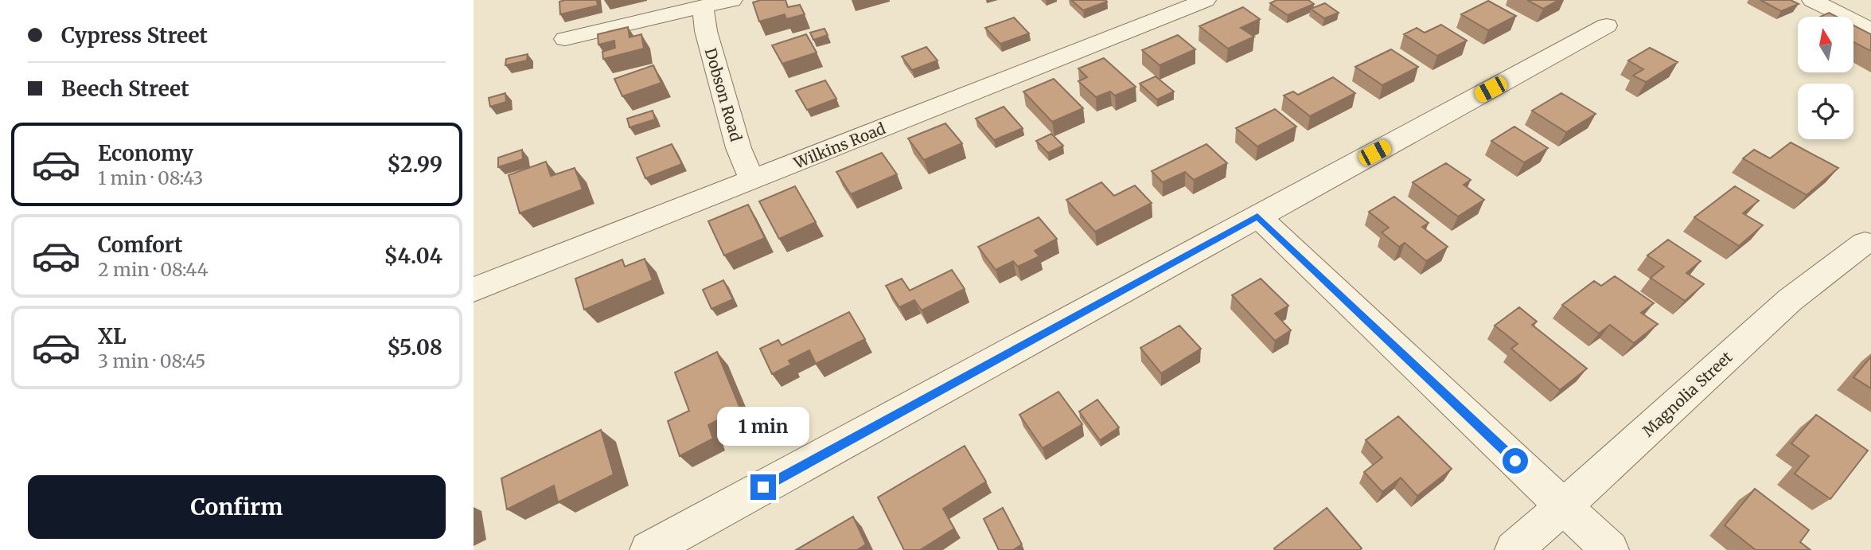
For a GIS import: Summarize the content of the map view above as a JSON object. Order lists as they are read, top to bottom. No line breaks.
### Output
{"streets":{"street":["Dobson Road","Wilkins Road","Magnolia Street"]},"crossings":[["Dobson Road","Wilkins Road"]],"north":"top","page":{"banner":["Cypress Street","Beech Street"],"list":[{"name":"Economy","note":"1 min · 08:43","value":"$2.99"},{"name":"Comfort","note":"2 min · 08:44","value":"$4.04"},{"name":"XL","note":"3 min · 08:45","value":"$5.08"}],"bubble":"1 min","buttons":"Confirm"}}
